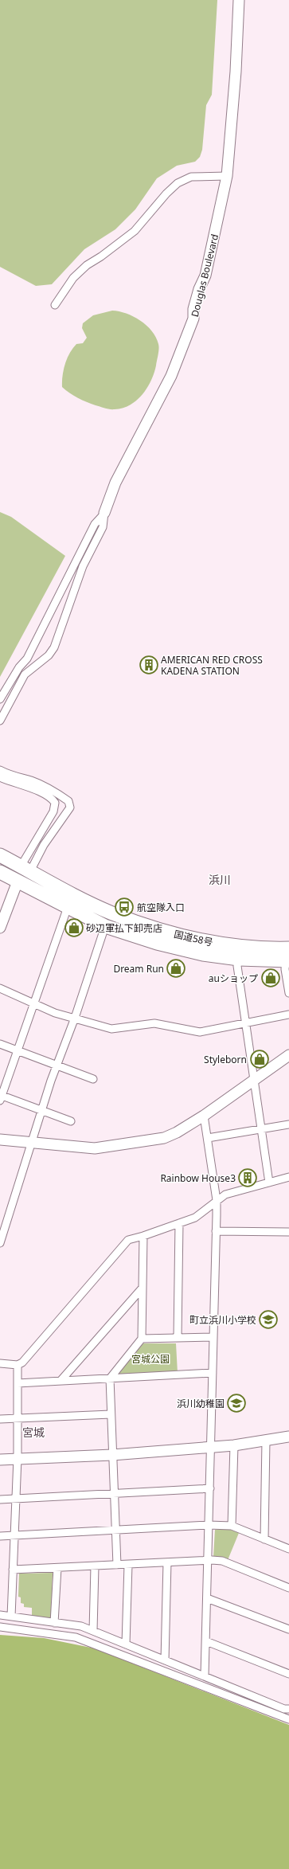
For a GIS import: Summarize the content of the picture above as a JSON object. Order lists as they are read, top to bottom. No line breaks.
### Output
{"streets":{"highway":["国道58号"],"street":["Douglas Boulevard"]},"districts":["浜川","宮城"],"parks":["宮城公園"],"places":{"building":["AMERICAN RED CROSS KADENA STATION","Rainbow House3"],"bus stop":["航空隊入口"],"shop":["砂辺軍払下卸売店","Dream Run","auショップ","Styleborn"],"school or university":["町立浜川小学校","浜川幼稚園"]}}
